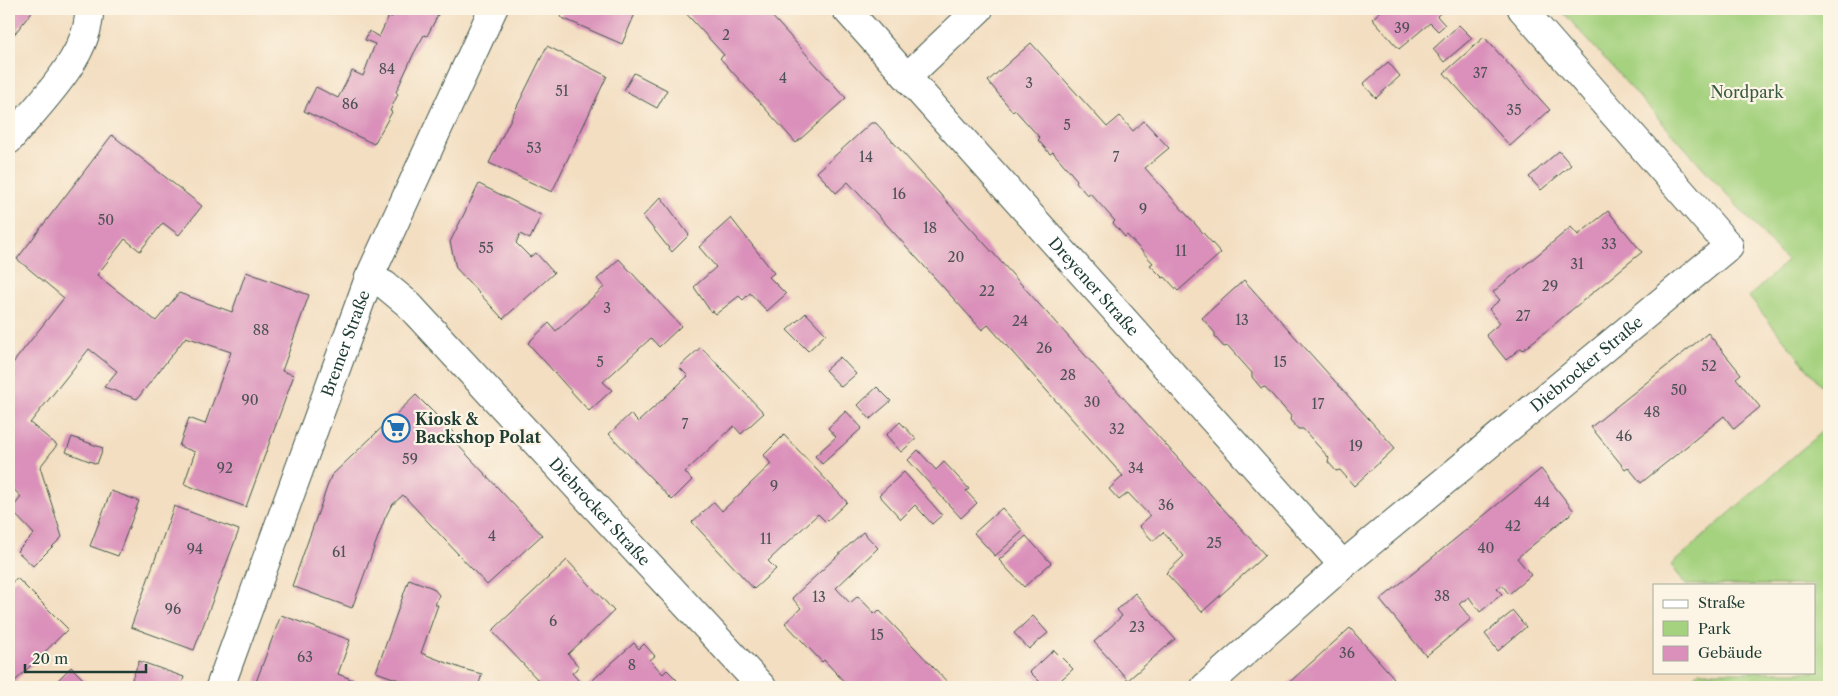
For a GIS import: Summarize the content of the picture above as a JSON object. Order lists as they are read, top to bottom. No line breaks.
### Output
{"streets":{"street":["Dreyener Straße","Bremer Straße","Diebrocker Straße"]},"crossings":[["Dreyener Straße","Diebrocker Straße"],["Bremer Straße","Diebrocker Straße"]],"parks":["Nordpark"],"places":{"supermarket":["Kiosk & Backshop Polat"]},"house_numbers":["39","2","84","37","4","3","51","86","35","5","53","14","7","16","9","50","18","33","55","11","20","31","29","22","3","27","13","24","88","26","5","15","52","28","50","90","30","17","48","7","32","46","19","59","92","34","9","44","36","42","4","11","25","40","94","61","38","13","96","6","23","15","36","63","8"],"legend":["Straße","Park","Gebäude"],"scale_bar":"20 m"}
